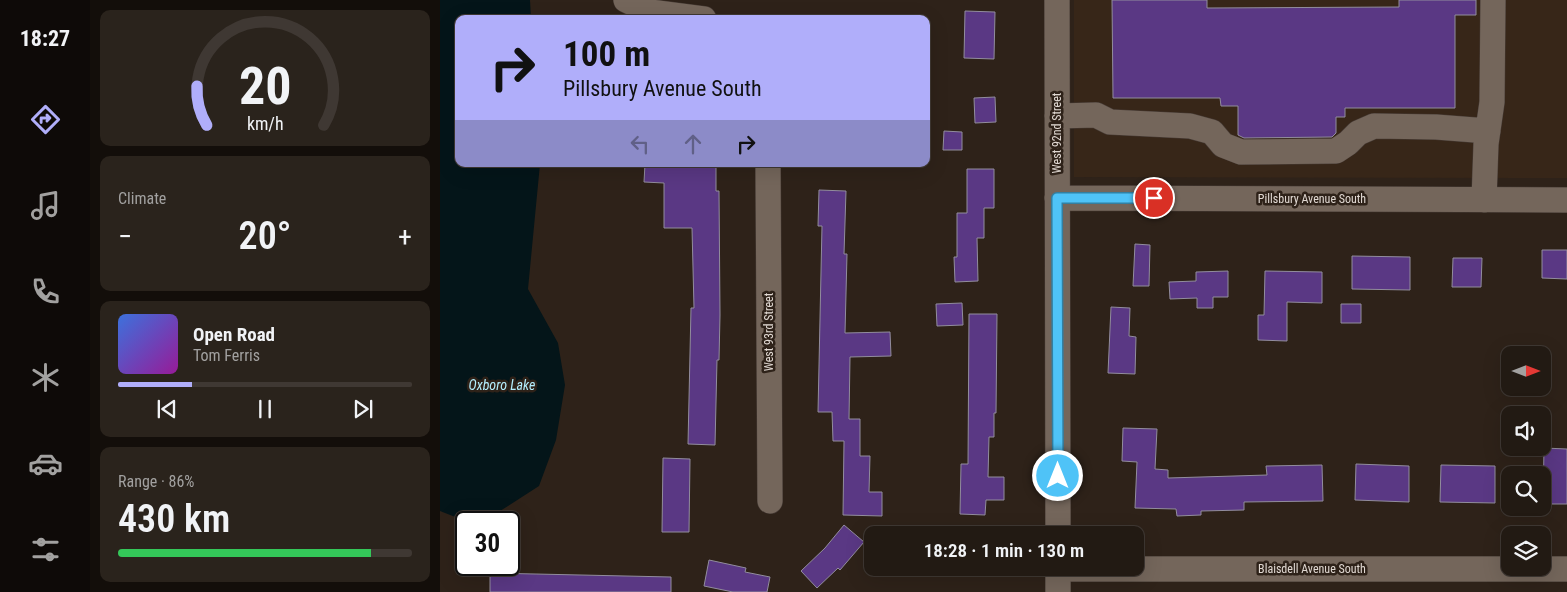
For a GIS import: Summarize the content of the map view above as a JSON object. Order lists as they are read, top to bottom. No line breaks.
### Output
{"streets":{"street":["West 92nd Street","Pillsbury Avenue South","West 93rd Street","Blaisdell Avenue South"]},"crossings":[["West 92nd Street","Pillsbury Avenue South"]],"water":["Oxboro Lake"],"north":"right","page":{"tabs":"18:27","turn":["100 m","Pillsbury Avenue South"],"tile":["Climate",["Range · 86%","430 km"]],"heat":["−","20°","+"],"song":["Open Road","Tom Ferris"],"limit":"30","trip":"18:28 · 1 min · 130 m","gauge":["20","km/h"]}}
